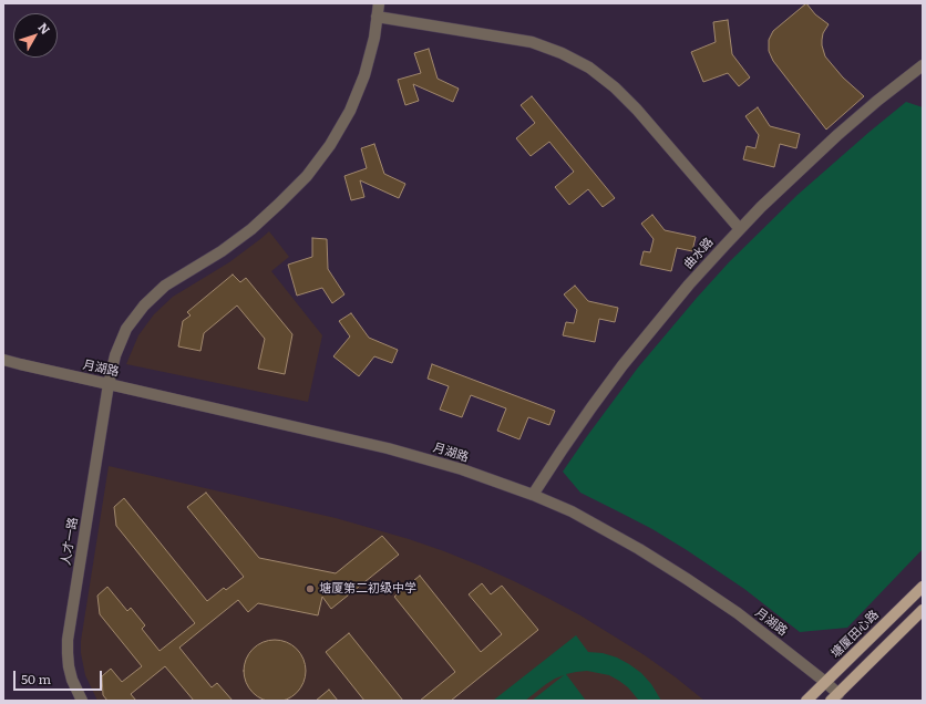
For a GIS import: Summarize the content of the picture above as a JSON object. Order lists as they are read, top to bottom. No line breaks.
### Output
{"streets":{"main road":["塘厦田心路"],"street":["曲水路","月湖路","人才一路"]},"crossings":[["曲水路","月湖路"],["月湖路","人才一路"],["月湖路","塘厦田心路"]],"places":["塘厦第二初级中学"],"scale_bar":"50 m","north":"top right"}
